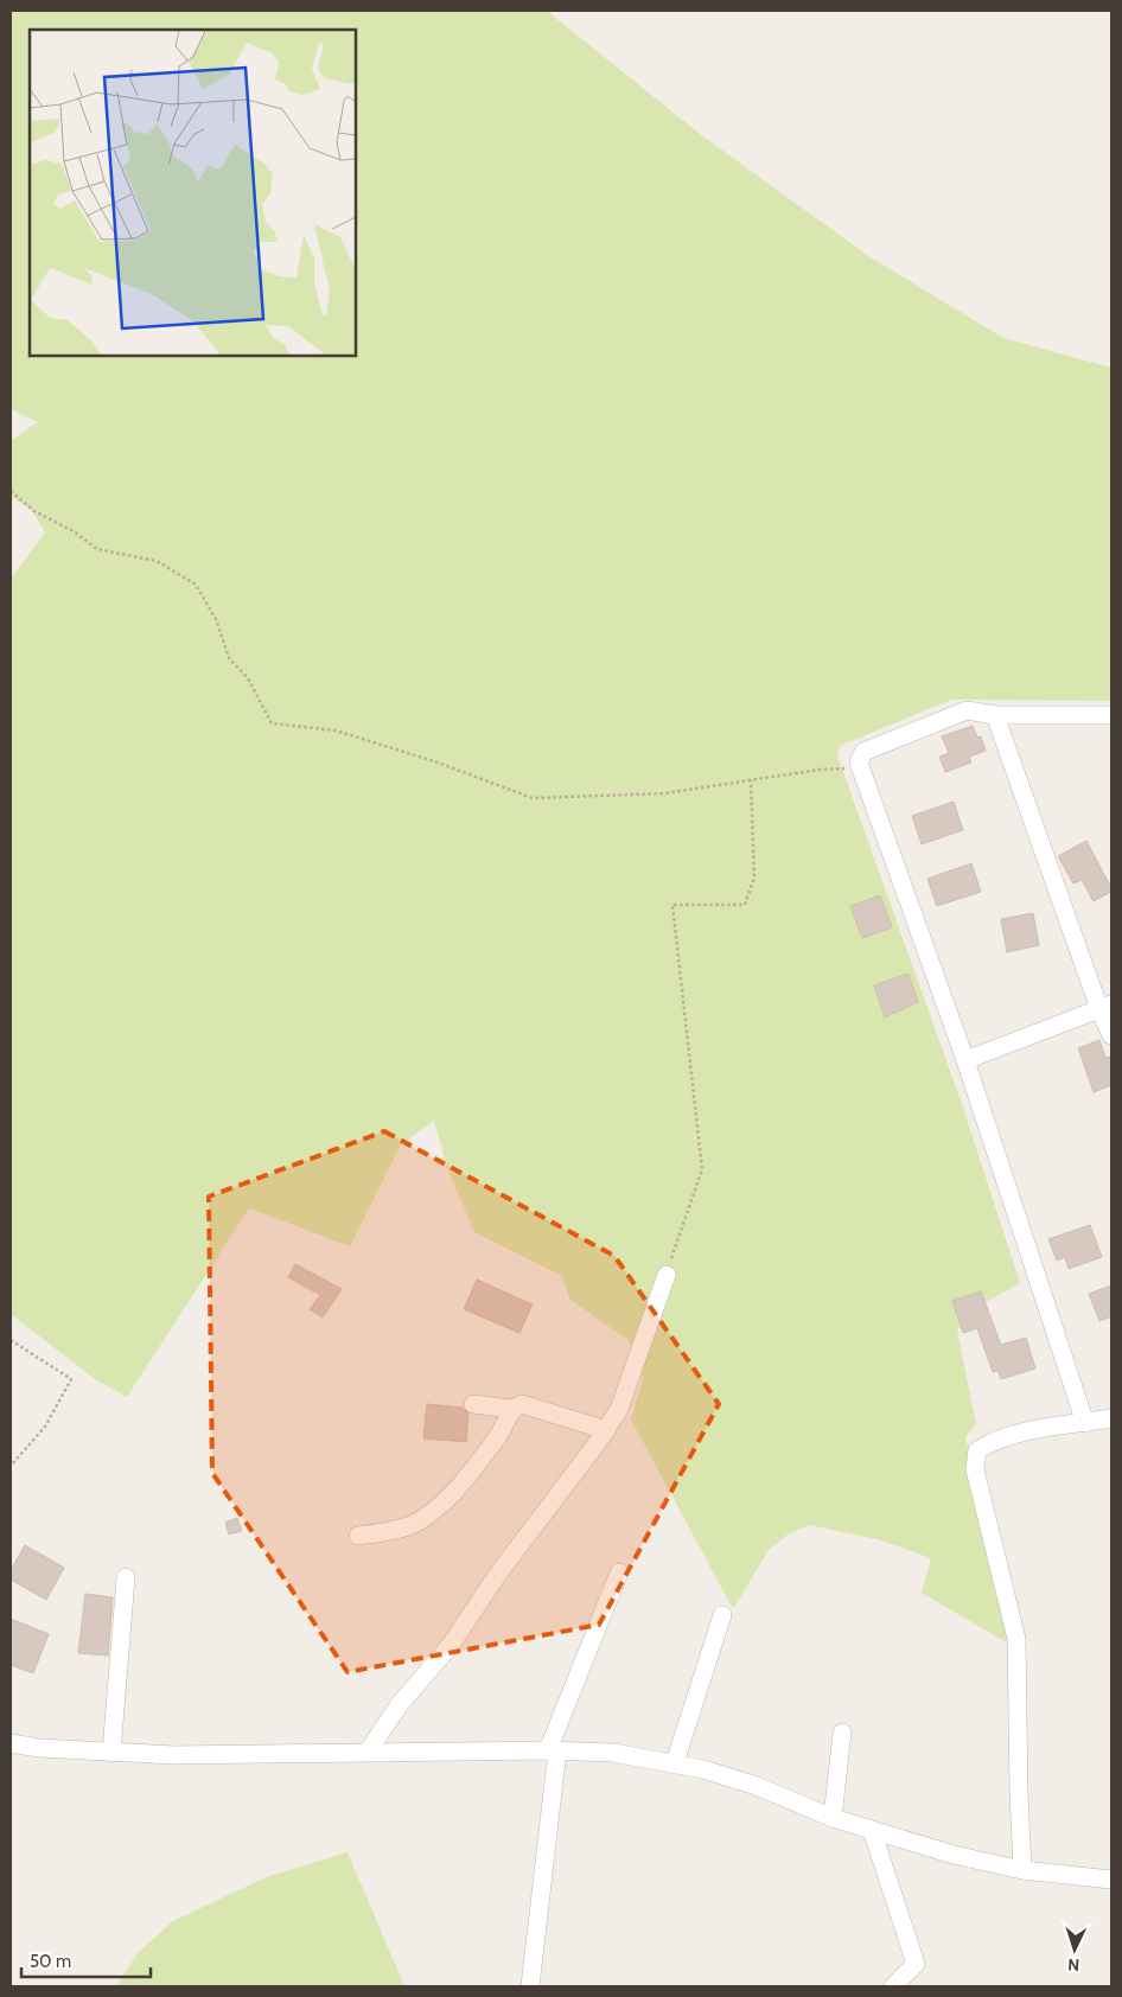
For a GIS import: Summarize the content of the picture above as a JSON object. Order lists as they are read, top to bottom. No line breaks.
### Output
{"scale_bar":"50 m","north":"bottom"}
